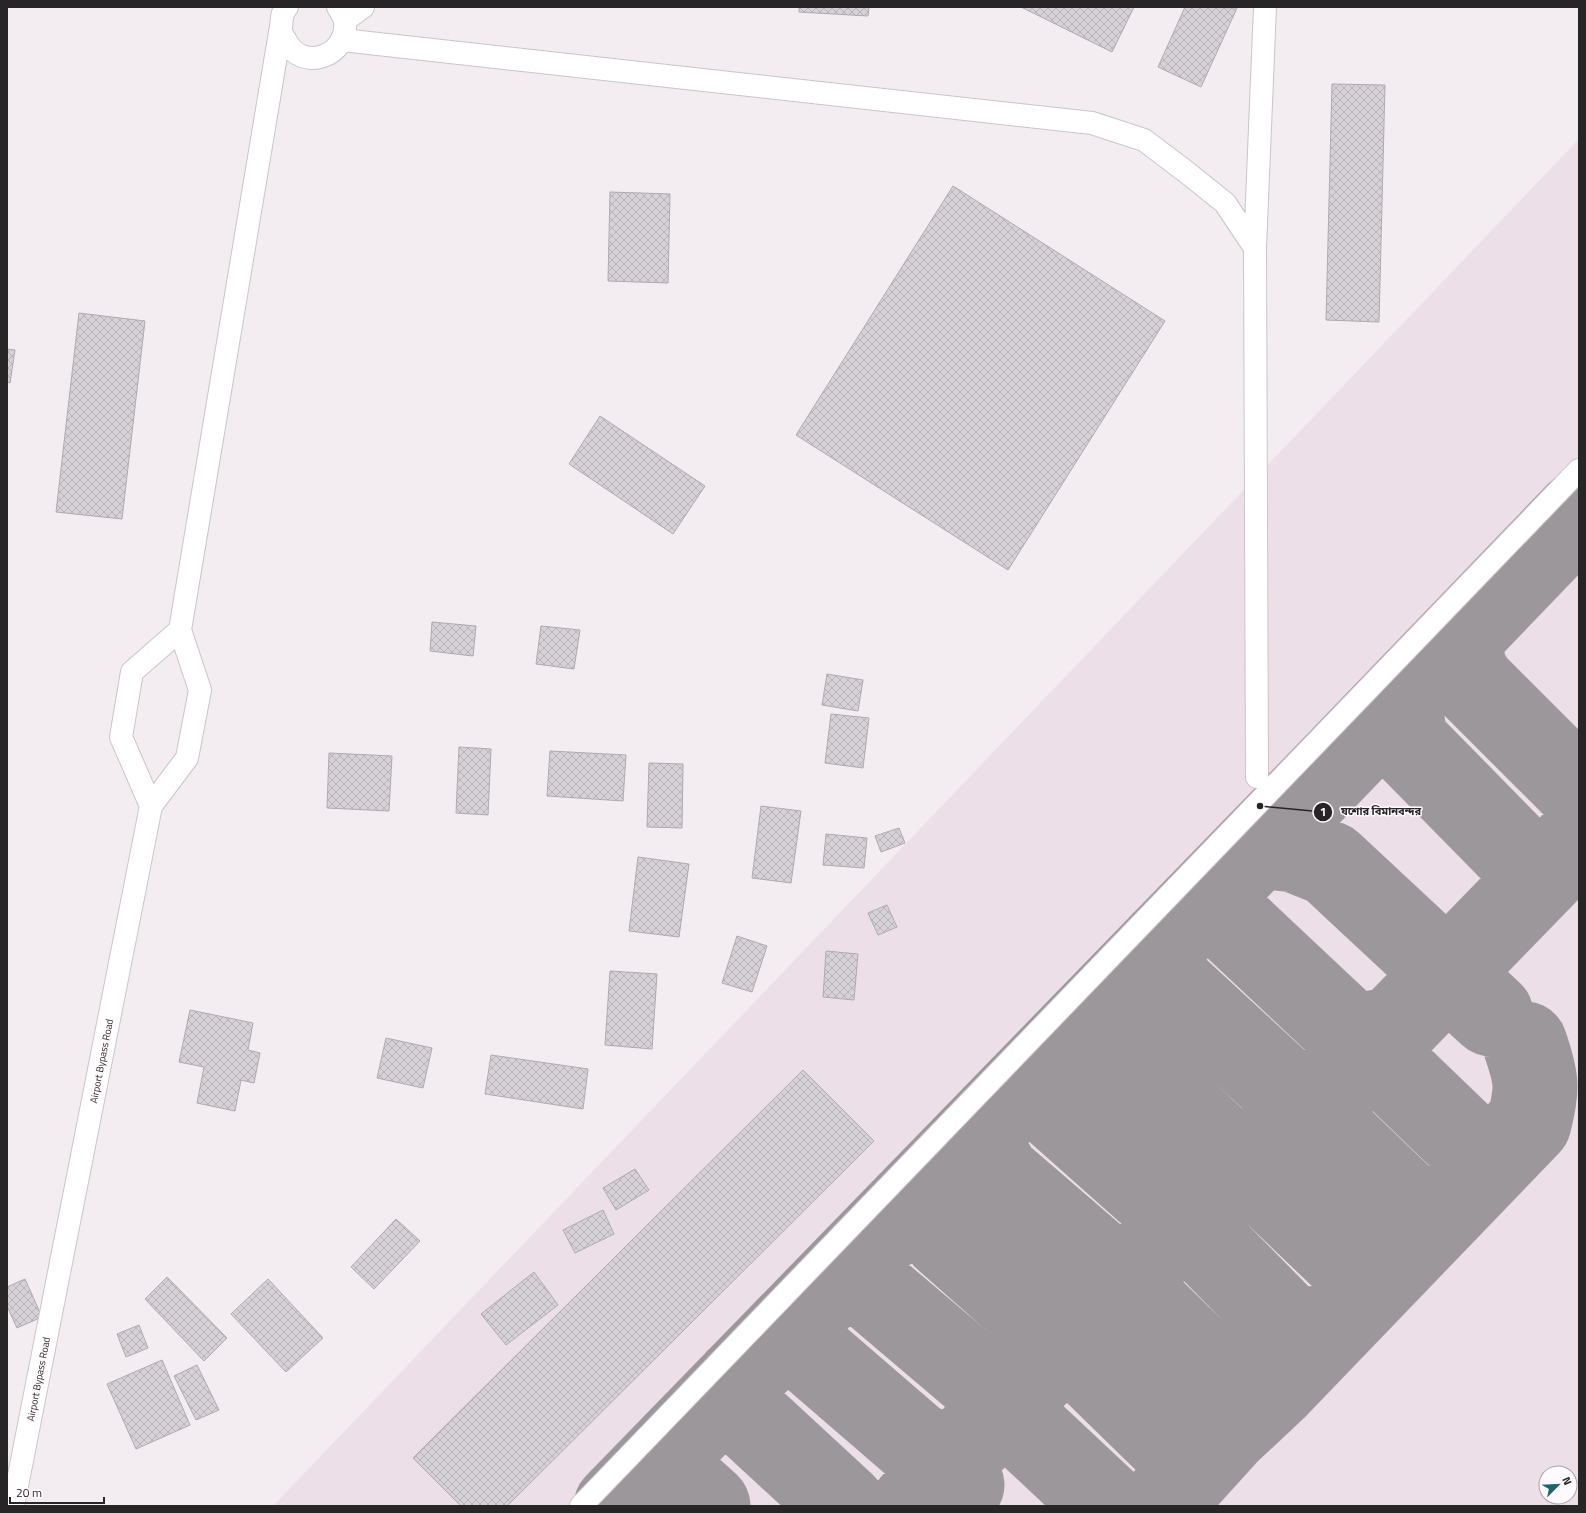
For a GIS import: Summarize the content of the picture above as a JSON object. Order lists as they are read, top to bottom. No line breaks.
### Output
{"streets":{"street":["Airport Bypass Road"]},"places":["যশোর বিমানবন্দর"],"scale_bar":"20 m","north":"top right"}
